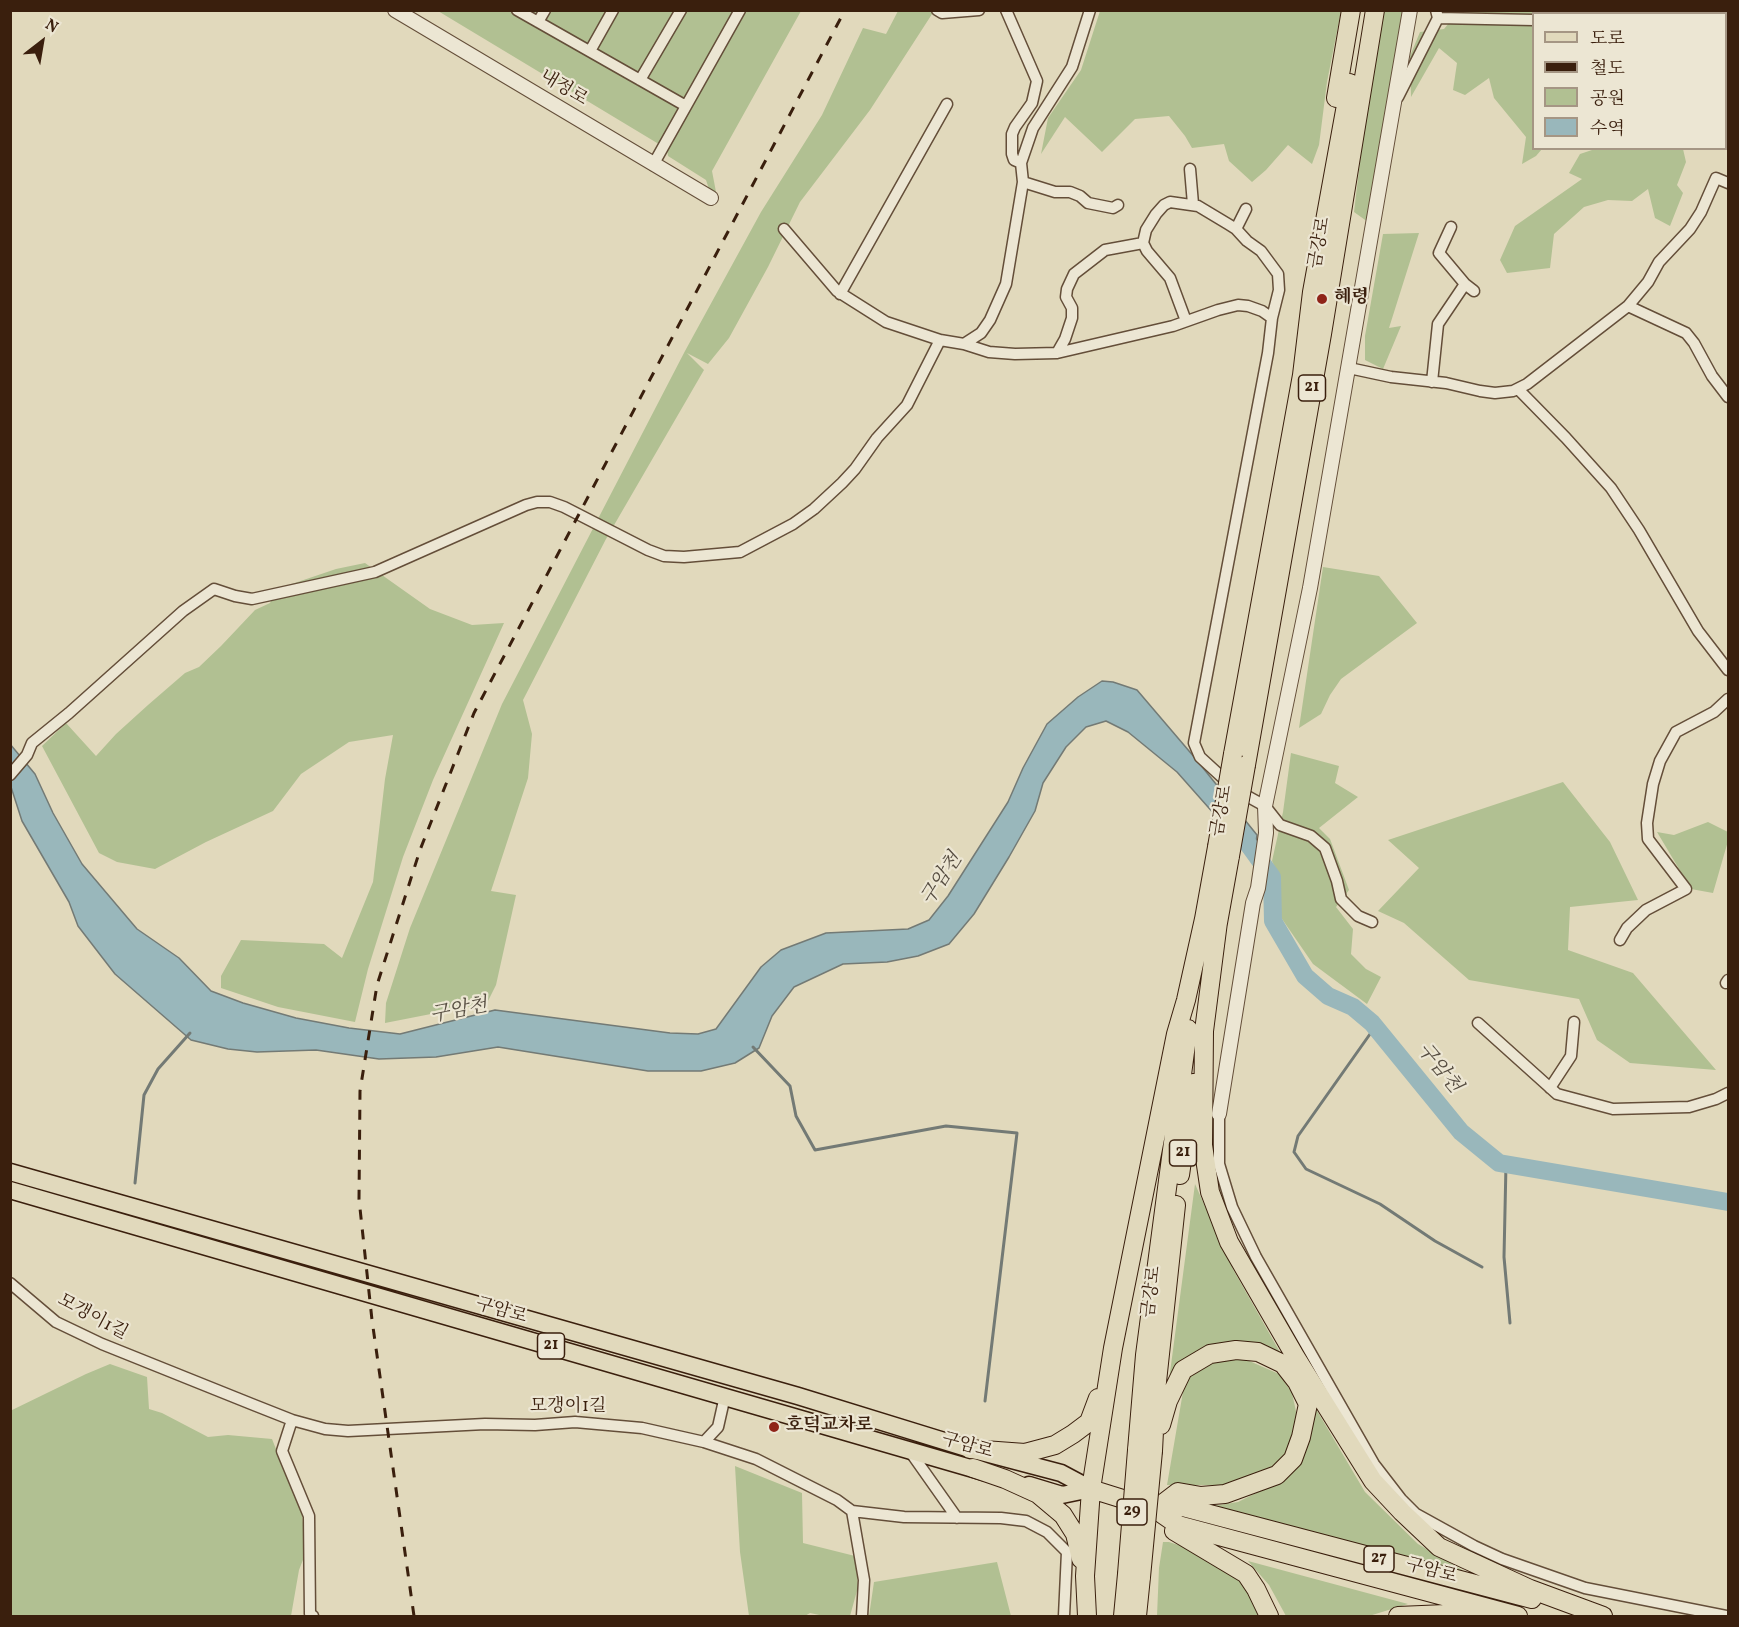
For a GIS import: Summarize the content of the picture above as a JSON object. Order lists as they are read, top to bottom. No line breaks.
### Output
{"streets":{"highway":["금강로","21","구암로","27"],"street":["내정로","모갱이1길"]},"crossings":[["금강로","21"],["21","구암로"]],"water":["구암천"],"places":["혜령","호덕교차로"],"legend":["도로","철도","공원","수역"],"north":"top right"}
